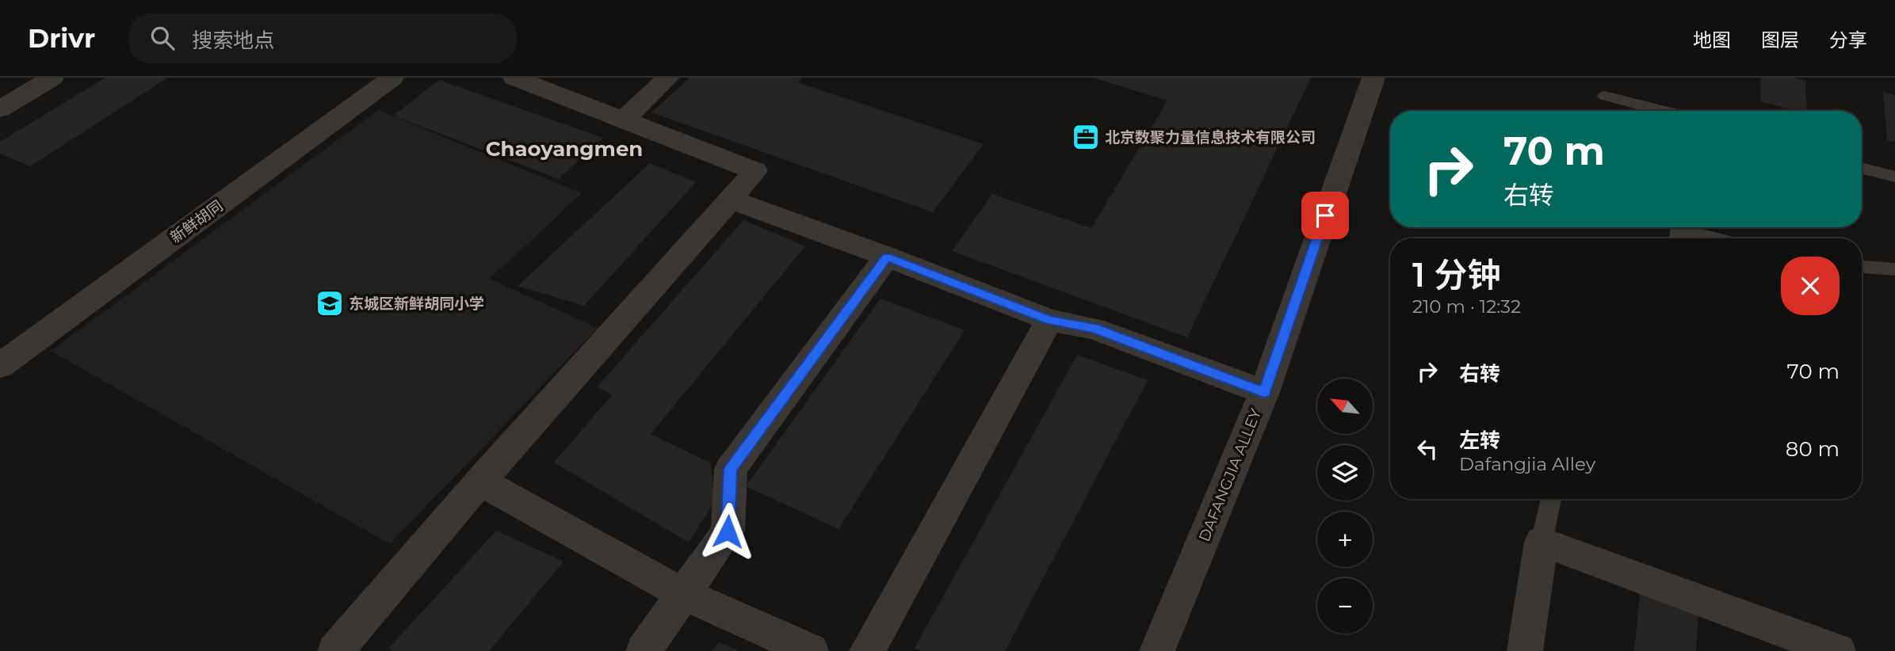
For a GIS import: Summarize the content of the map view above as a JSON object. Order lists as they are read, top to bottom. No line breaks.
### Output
{"streets":{"street":["新鲜胡同","DAFANGJIA ALLEY"]},"districts":["Chaoyangmen"],"places":{"office":["北京数聚力量信息技术有限公司"],"school or university":["东城区新鲜胡同小学"]},"north":"top left","page":{"header":"Drivr","search":"搜索地点","nav":["地图","图层","分享"],"turn":["70 m","右转"],"heading":["1 分钟","210 m · 12:32"],"list":[{"name":"右转","value":"70 m"},{"name":"左转","note":"Dafangjia Alley","value":"80 m"}],"map_buttons":["+","−"]}}
